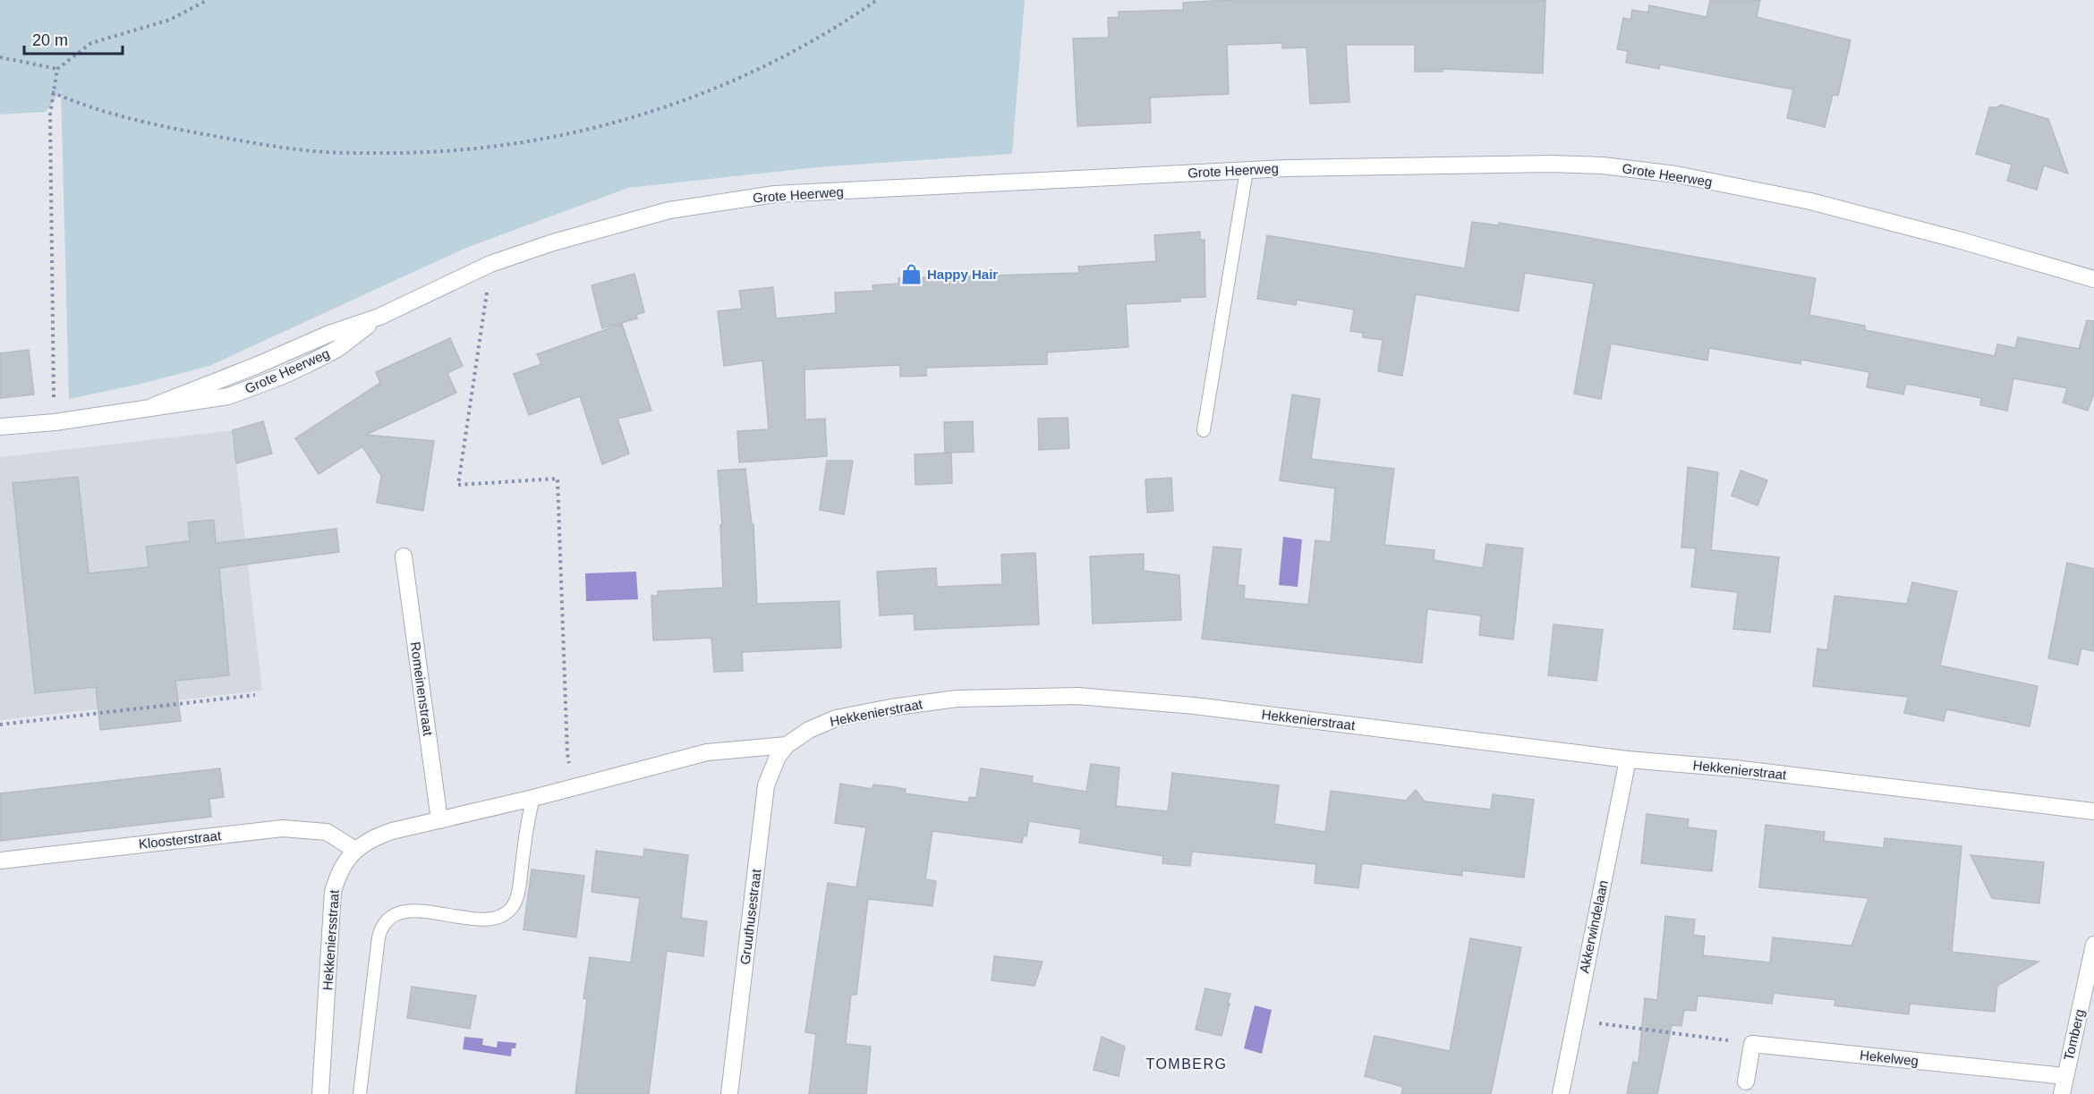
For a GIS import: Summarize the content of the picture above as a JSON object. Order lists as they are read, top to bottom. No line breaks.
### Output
{"streets":{"street":["Grote Heerweg","Romeinenstraat","Hekkenierstraat","Kloosterstraat","Gruuthusestraat","Akkerwindelaan","Hekkeniersstraat","Tomberg","Hekelweg"]},"crossings":[["Romeinenstraat","Hekkeniersstraat"],["Hekkenierstraat","Gruuthusestraat"],["Hekkenierstraat","Akkerwindelaan"],["Hekkenierstraat","Hekkeniersstraat"],["Kloosterstraat","Hekkeniersstraat"],["Tomberg","Hekelweg"]],"districts":["TOMBERG"],"places":{"shop":["Happy Hair"]},"scale_bar":"20 m"}
